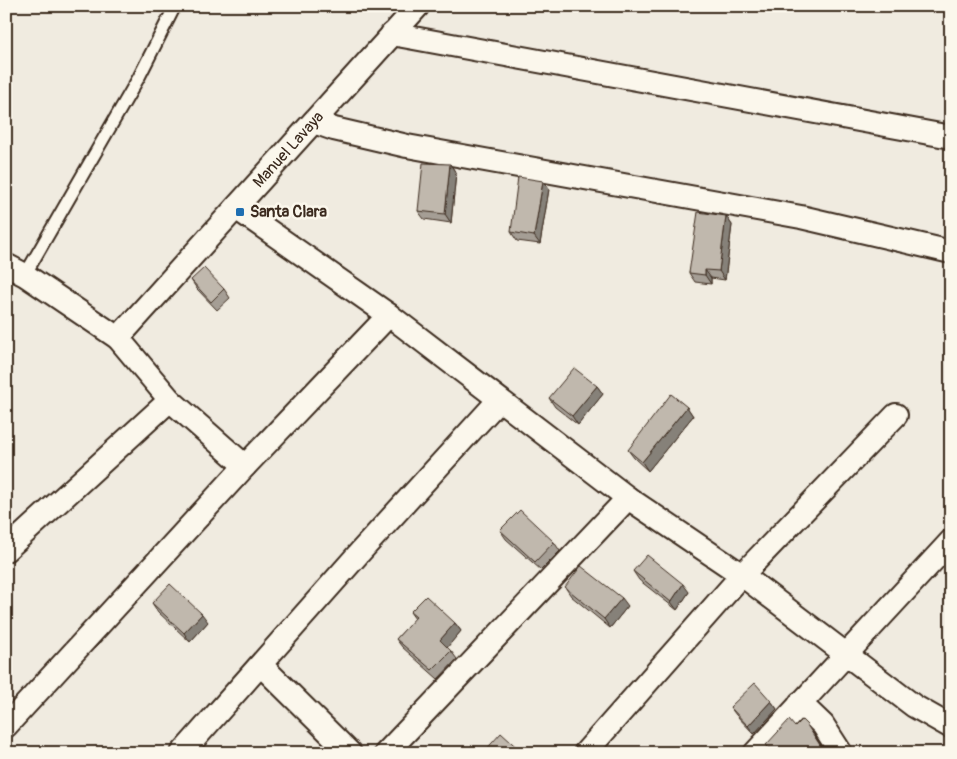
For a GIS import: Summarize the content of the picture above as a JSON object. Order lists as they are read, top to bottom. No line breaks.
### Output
{"streets":{"street":["Manuel Lavaya"]},"places":{"transit":["Santa Clara"]}}
